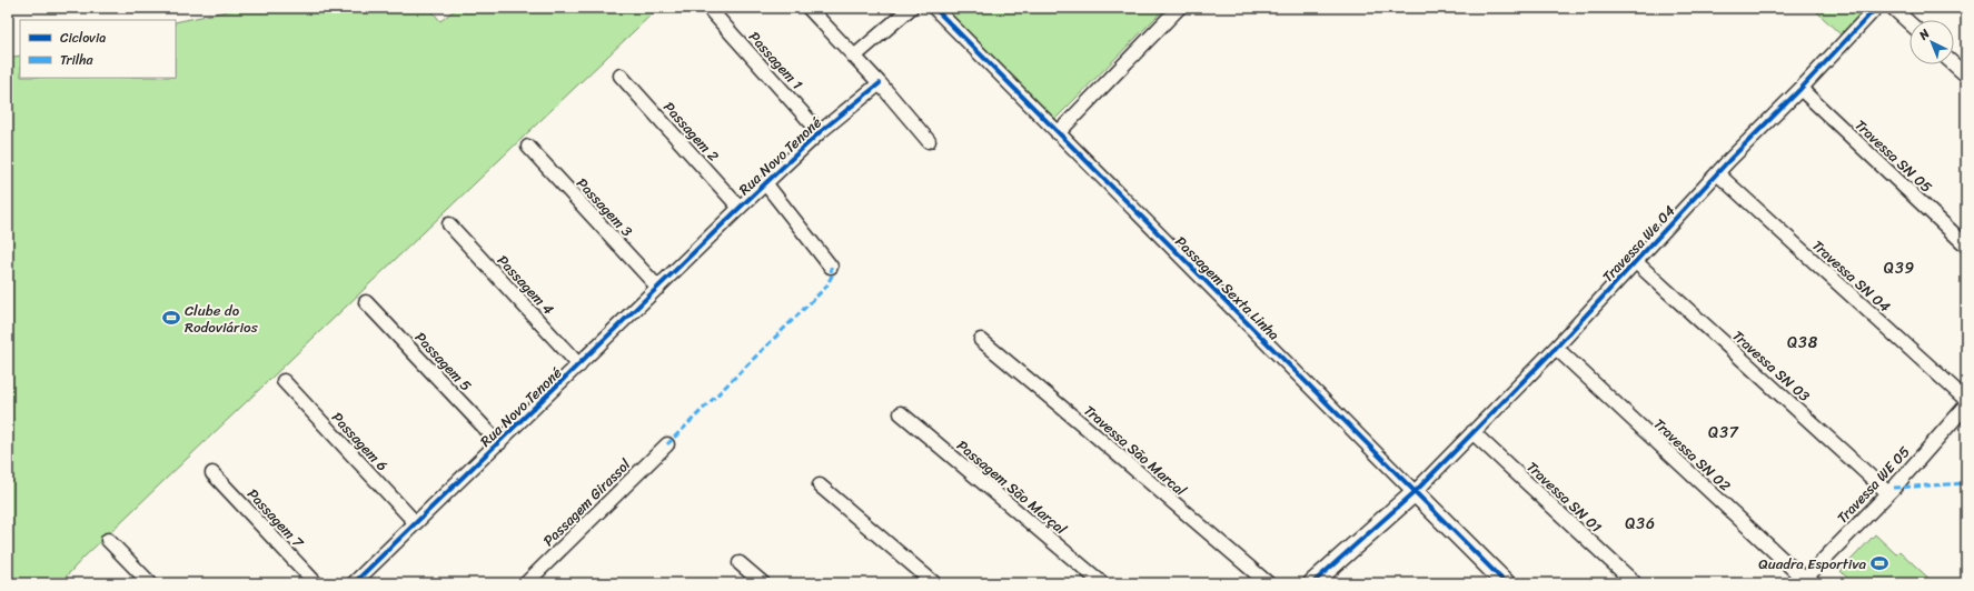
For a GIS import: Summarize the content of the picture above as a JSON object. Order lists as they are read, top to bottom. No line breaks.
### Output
{"streets":{"street":["Passagem 1","Passagem 2","Rua Novo Tenoné","Travessa SN 05","Passagem 3","Travessa We 04","Travessa SN 04","Passagem 4","Passagem Sexta Linha","Passagem 5","Travessa SN 03","Passagem 6","Travessa São Marcal","Travessa SN 02","Travessa WE 05","Passagem São Marçal","Travessa SN 01","Passagem Girassol","Passagem 7"]},"crossings":[["Passagem 1","Rua Novo Tenoné"],["Passagem 2","Rua Novo Tenoné"],["Rua Novo Tenoné","Passagem 3"],["Rua Novo Tenoné","Passagem 4"],["Rua Novo Tenoné","Passagem 5"],["Rua Novo Tenoné","Passagem 6"],["Travessa SN 05","Travessa We 04"],["Travessa We 04","Travessa SN 04"],["Travessa We 04","Passagem Sexta Linha"],["Travessa We 04","Travessa SN 03"],["Travessa We 04","Travessa SN 02"],["Travessa We 04","Travessa SN 01"],["Travessa SN 03","Travessa WE 05"],["Travessa SN 02","Travessa WE 05"]],"districts":["Q39","Q38","Q37","Q36"],"places":{"sports":["Clube do Rodoviários","Quadra Esportiva"]},"legend":["Ciclovia","Trilha"],"north":"top left"}
